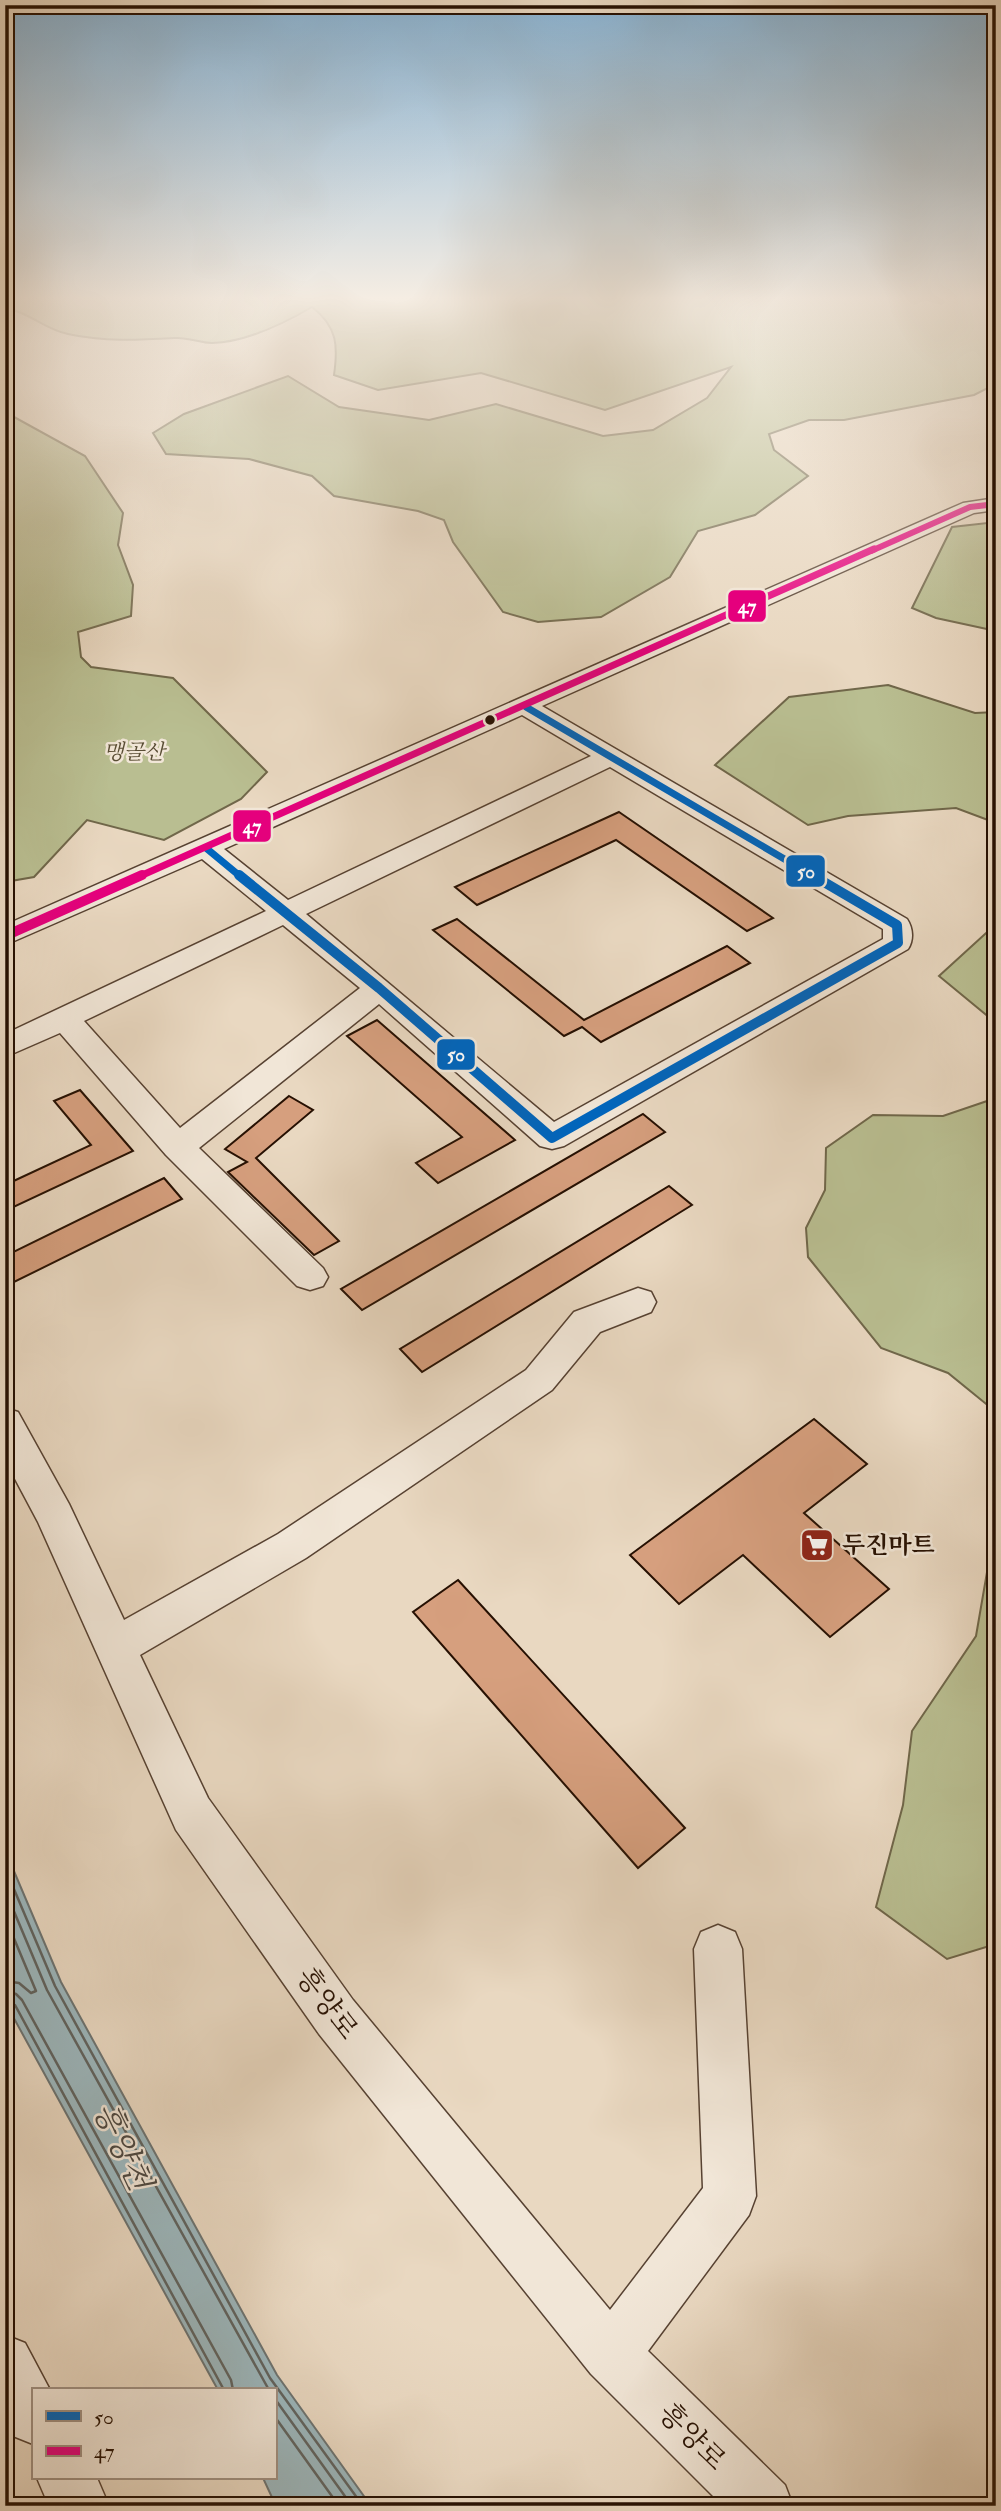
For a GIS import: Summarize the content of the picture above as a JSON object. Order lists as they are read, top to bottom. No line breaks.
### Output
{"streets":{"street":["흥양로"]},"water":["흥양천"],"parks":["맹골산"],"places":{"supermarket":["두진마트"]},"lines":["transit line 47","transit line 50"],"legend":["50","47"]}
